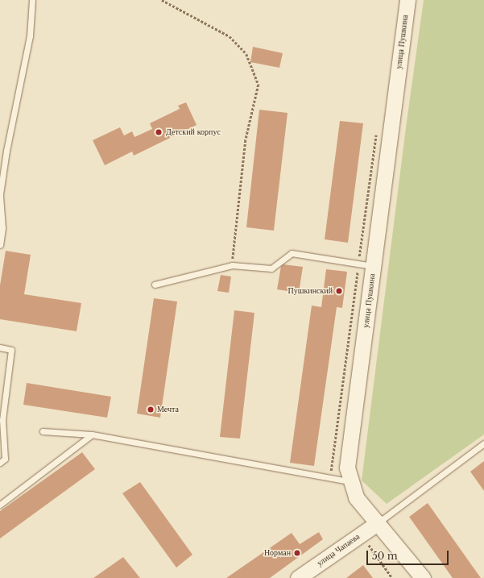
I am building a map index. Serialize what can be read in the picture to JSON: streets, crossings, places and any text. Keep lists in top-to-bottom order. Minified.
{"streets":{"street":["улица Пушкина","улица Чапаева"]},"crossings":[["улица Пушкина","улица Чапаева"]],"places":["Детский корпус","Пушкинский","Мечта","Норман"],"scale_bar":"50 m"}
